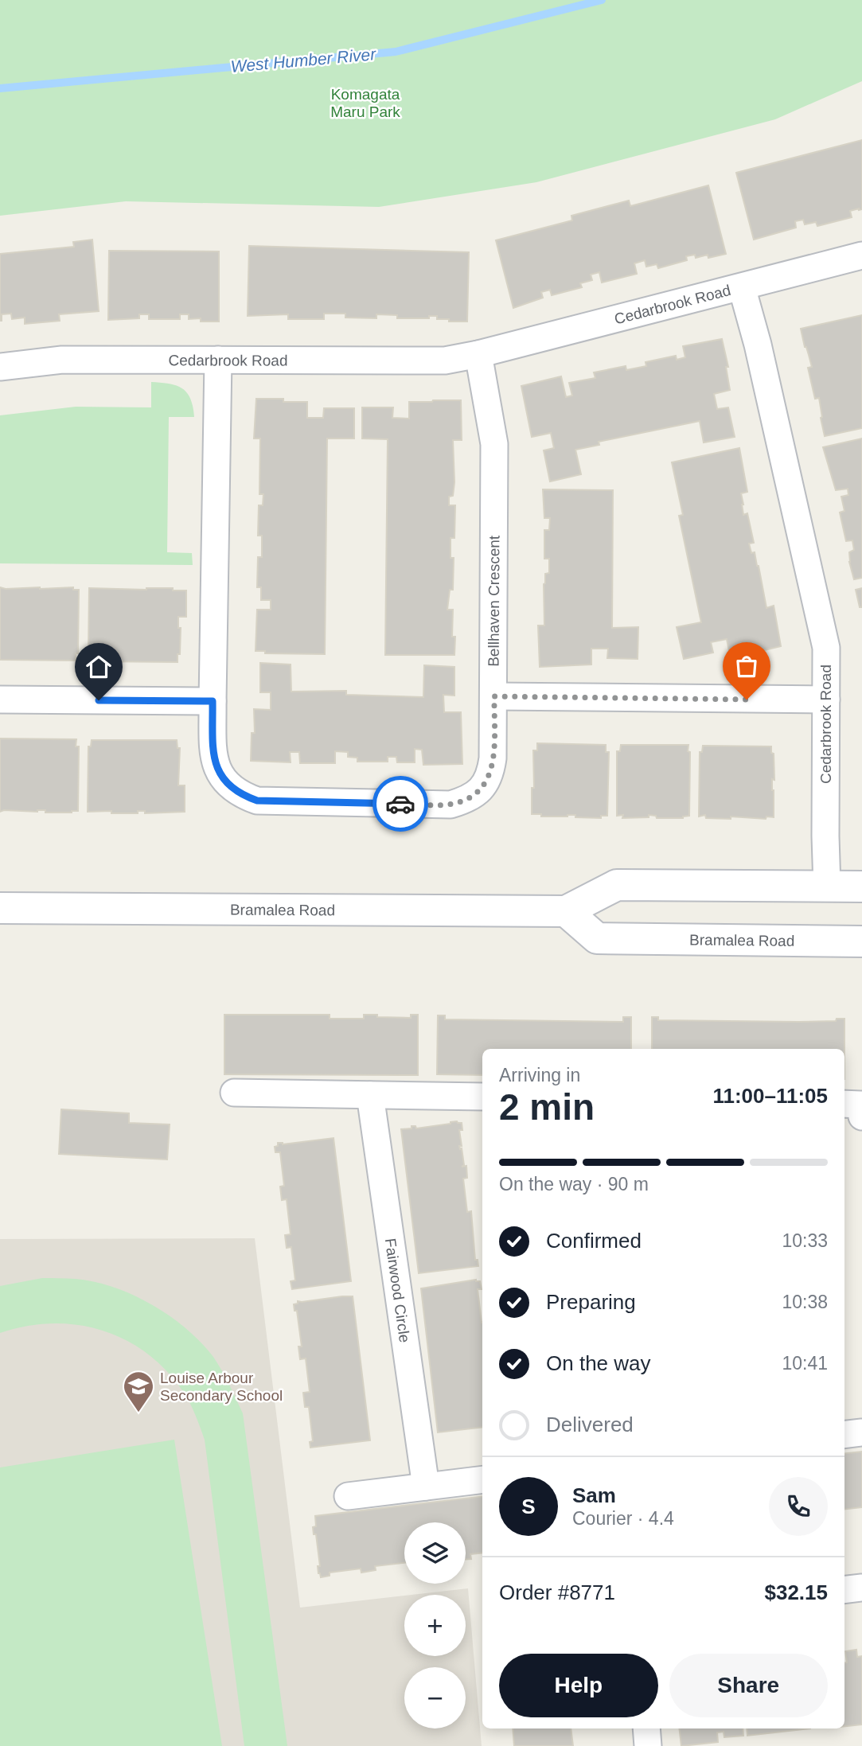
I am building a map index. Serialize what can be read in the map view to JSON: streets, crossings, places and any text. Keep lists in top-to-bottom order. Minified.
{"streets":{"main road":["Bramalea Road"],"street":["Cedarbrook Road","Bellhaven Crescent","Fairwood Circle"]},"crossings":[["Cedarbrook Road","Bellhaven Crescent"],["Cedarbrook Road","Bramalea Road"]],"water":["West Humber River"],"parks":["Komagata Maru Park"],"places":{"school or university":["Louise Arbour Secondary School"]},"page":{"heading":["2 min","Arriving in","11:00–11:05"],"panel":["Sam","Courier · 4.4","Order #8771","$32.15"],"bar":"On the way · 90 m","list":[["Confirmed","10:33"],["Preparing","10:38"],["On the way","10:41"],"Delivered"],"round":"S","map_buttons":["+","−"],"buttons":["Help","Share"]}}
